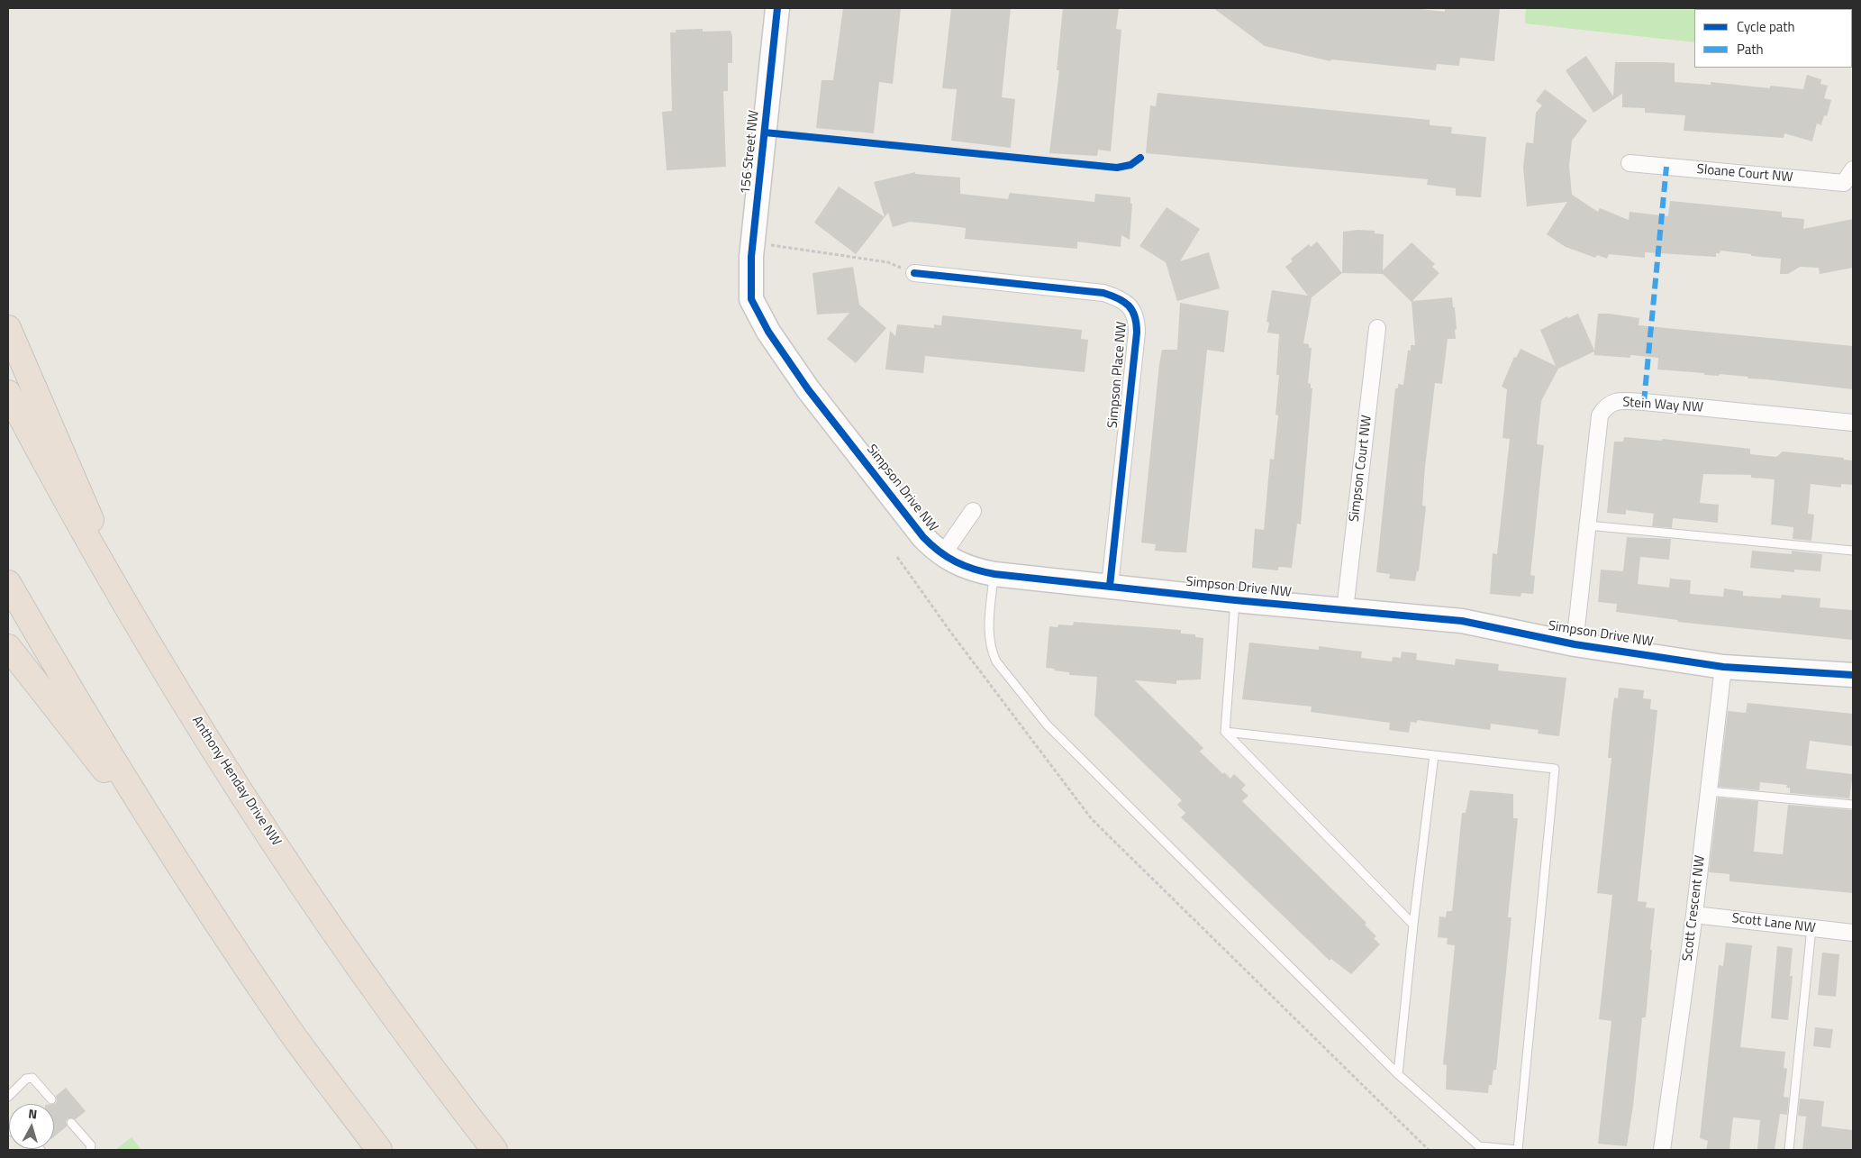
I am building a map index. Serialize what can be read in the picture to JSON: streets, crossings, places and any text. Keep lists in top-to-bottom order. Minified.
{"streets":{"highway":["Anthony Henday Drive NW"],"street":["156 Street NW","Sloane Court NW","Simpson Place NW","Stein Way NW","Simpson Court NW","Simpson Drive NW","Scott Crescent NW","Scott Lane NW"]},"crossings":[["156 Street NW","Simpson Drive NW"],["Simpson Place NW","Simpson Drive NW"],["Stein Way NW","Simpson Drive NW"],["Simpson Court NW","Simpson Drive NW"],["Simpson Drive NW","Scott Crescent NW"],["Scott Crescent NW","Scott Lane NW"]],"legend":["Cycle path","Path"],"north":"top"}
